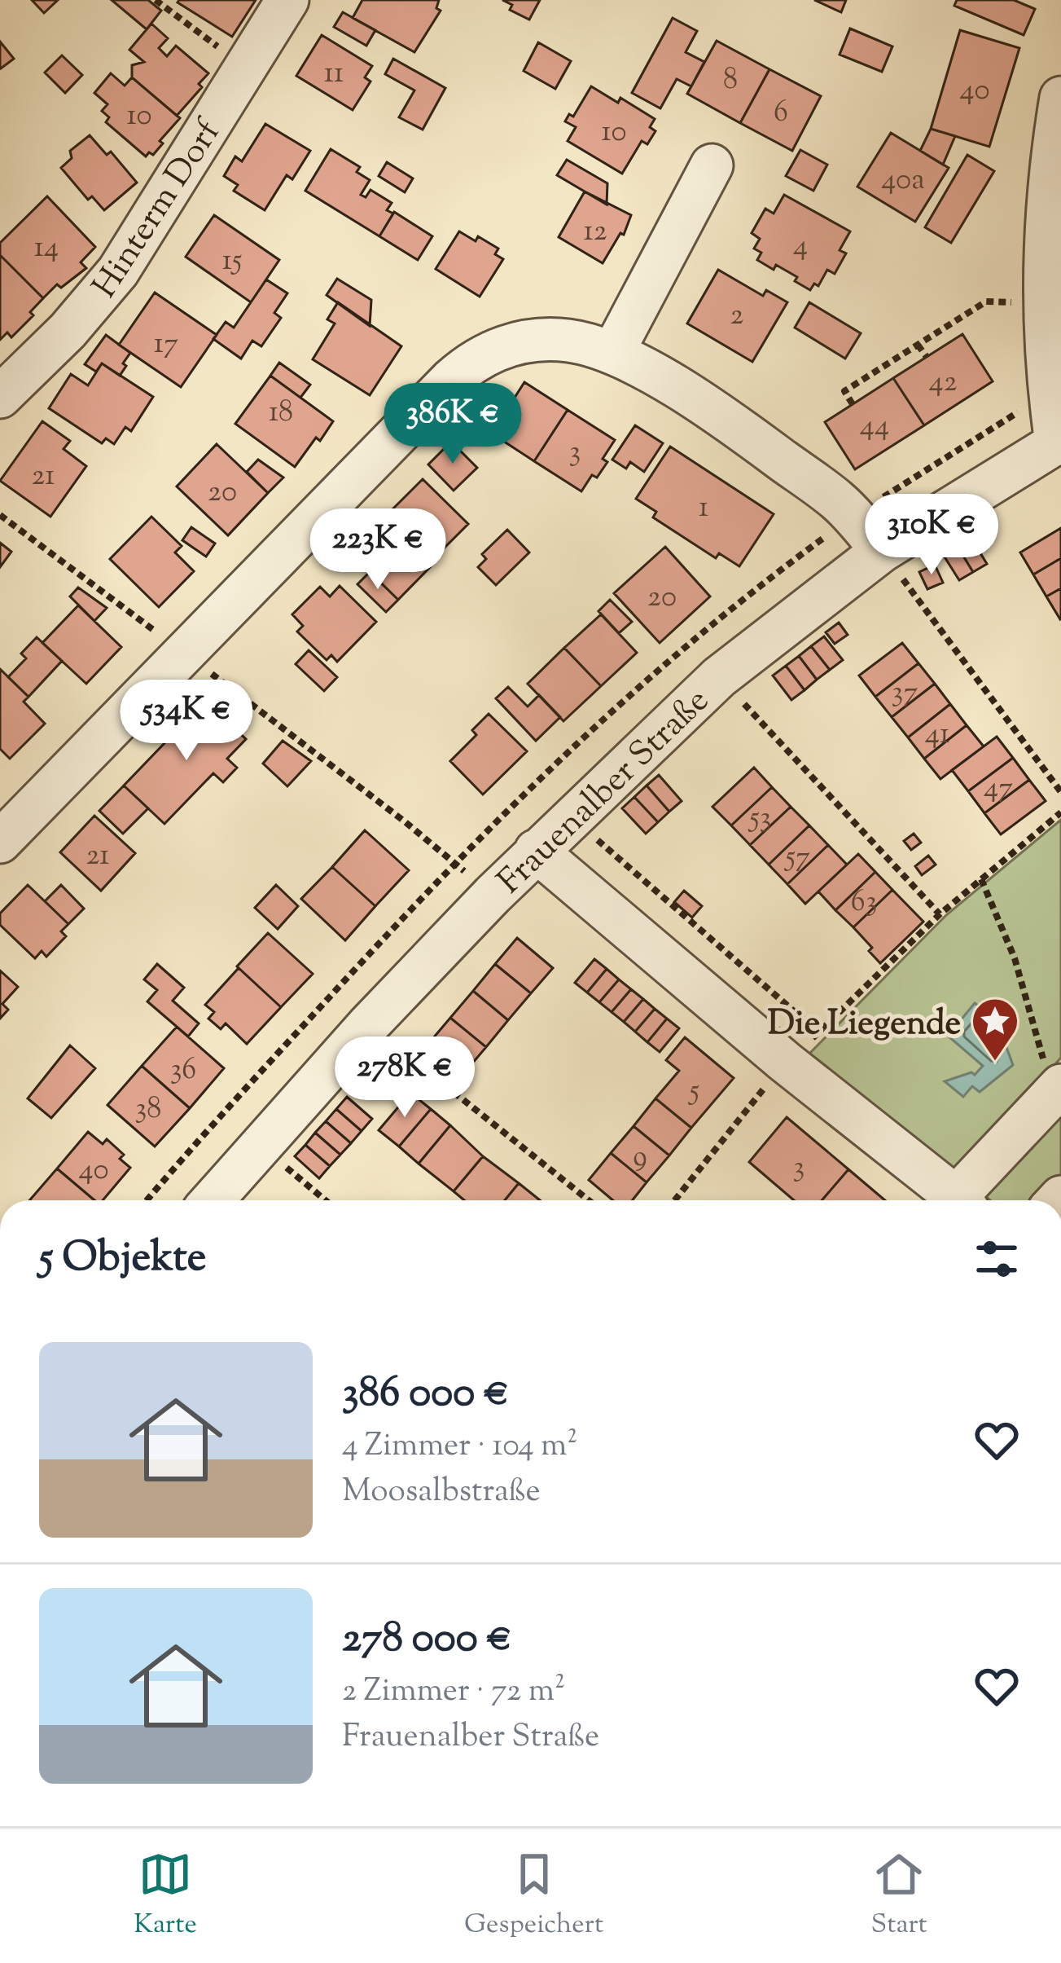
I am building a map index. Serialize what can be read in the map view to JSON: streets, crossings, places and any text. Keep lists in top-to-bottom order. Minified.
{"streets":{"street":["Hinterm Dorf","Frauenalber Straße"]},"places":{"place":["Die Liegende"]},"house_numbers":["11","8","40","6","10","10","40a","12","4","14","15","2","17","42","18","44","3","21","20","1","20","37","41","47","53","21","57","63","36","5","38","9","3","40"],"page":{"price":["386K €","310K €","223K €","534K €","278K €"],"heading":"5 Objekte","list":[{"name":"386 000 €","note":"4 Zimmer · 104 m² · Moosalbstraße"},{"name":"278 000 €","note":"2 Zimmer · 72 m² · Frauenalber Straße"}],"tabs":["Karte","Gespeichert","Start"]}}
